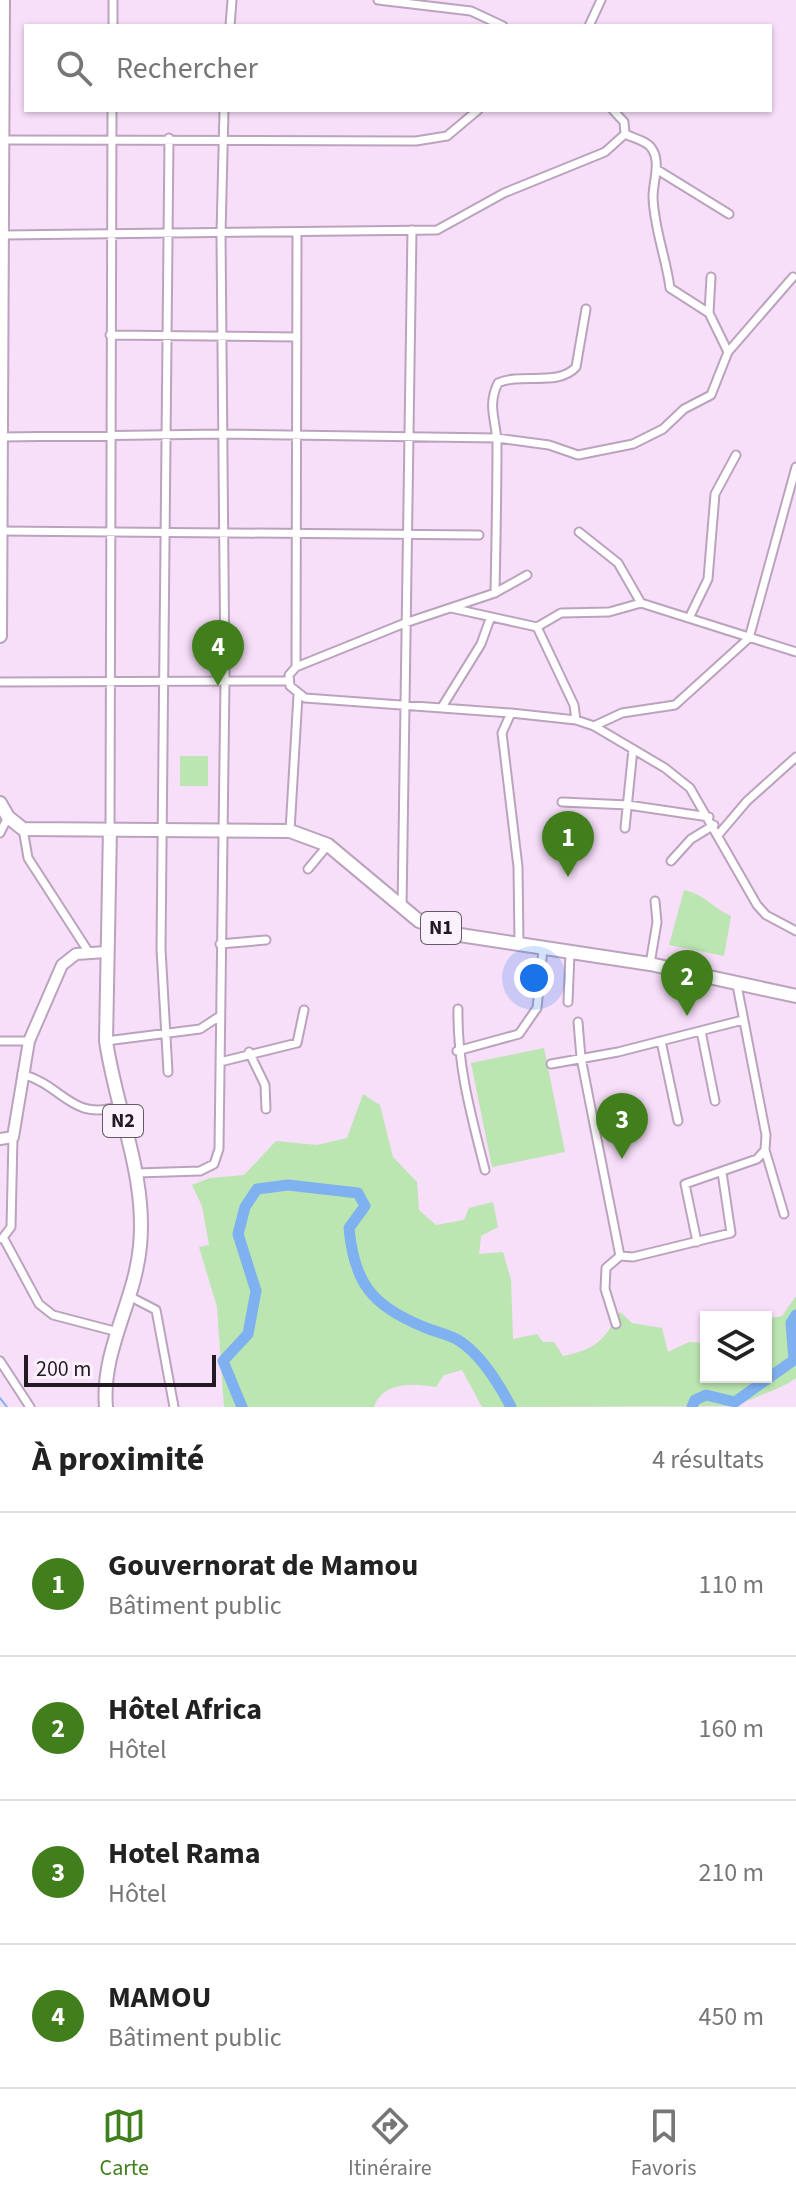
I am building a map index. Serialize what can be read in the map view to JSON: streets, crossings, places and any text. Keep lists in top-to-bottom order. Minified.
{"streets":{"highway":["N1","N2"]},"crossings":[["N1","N2"]],"scale_bar":"200 m","page":{"search":"Rechercher","pins":["4","1","2","3"],"scale":"200 m","heading":["À proximité","4 résultats"],"list":[{"mark":"1","name":"Gouvernorat de Mamou","note":"Bâtiment public","value":"110 m"},{"mark":"2","name":"Hôtel Africa","note":"Hôtel","value":"160 m"},{"mark":"3","name":"Hotel Rama","note":"Hôtel","value":"210 m"},{"mark":"4","name":"MAMOU","note":"Bâtiment public","value":"450 m"}],"nav":["Carte","Itinéraire","Favoris"]}}
